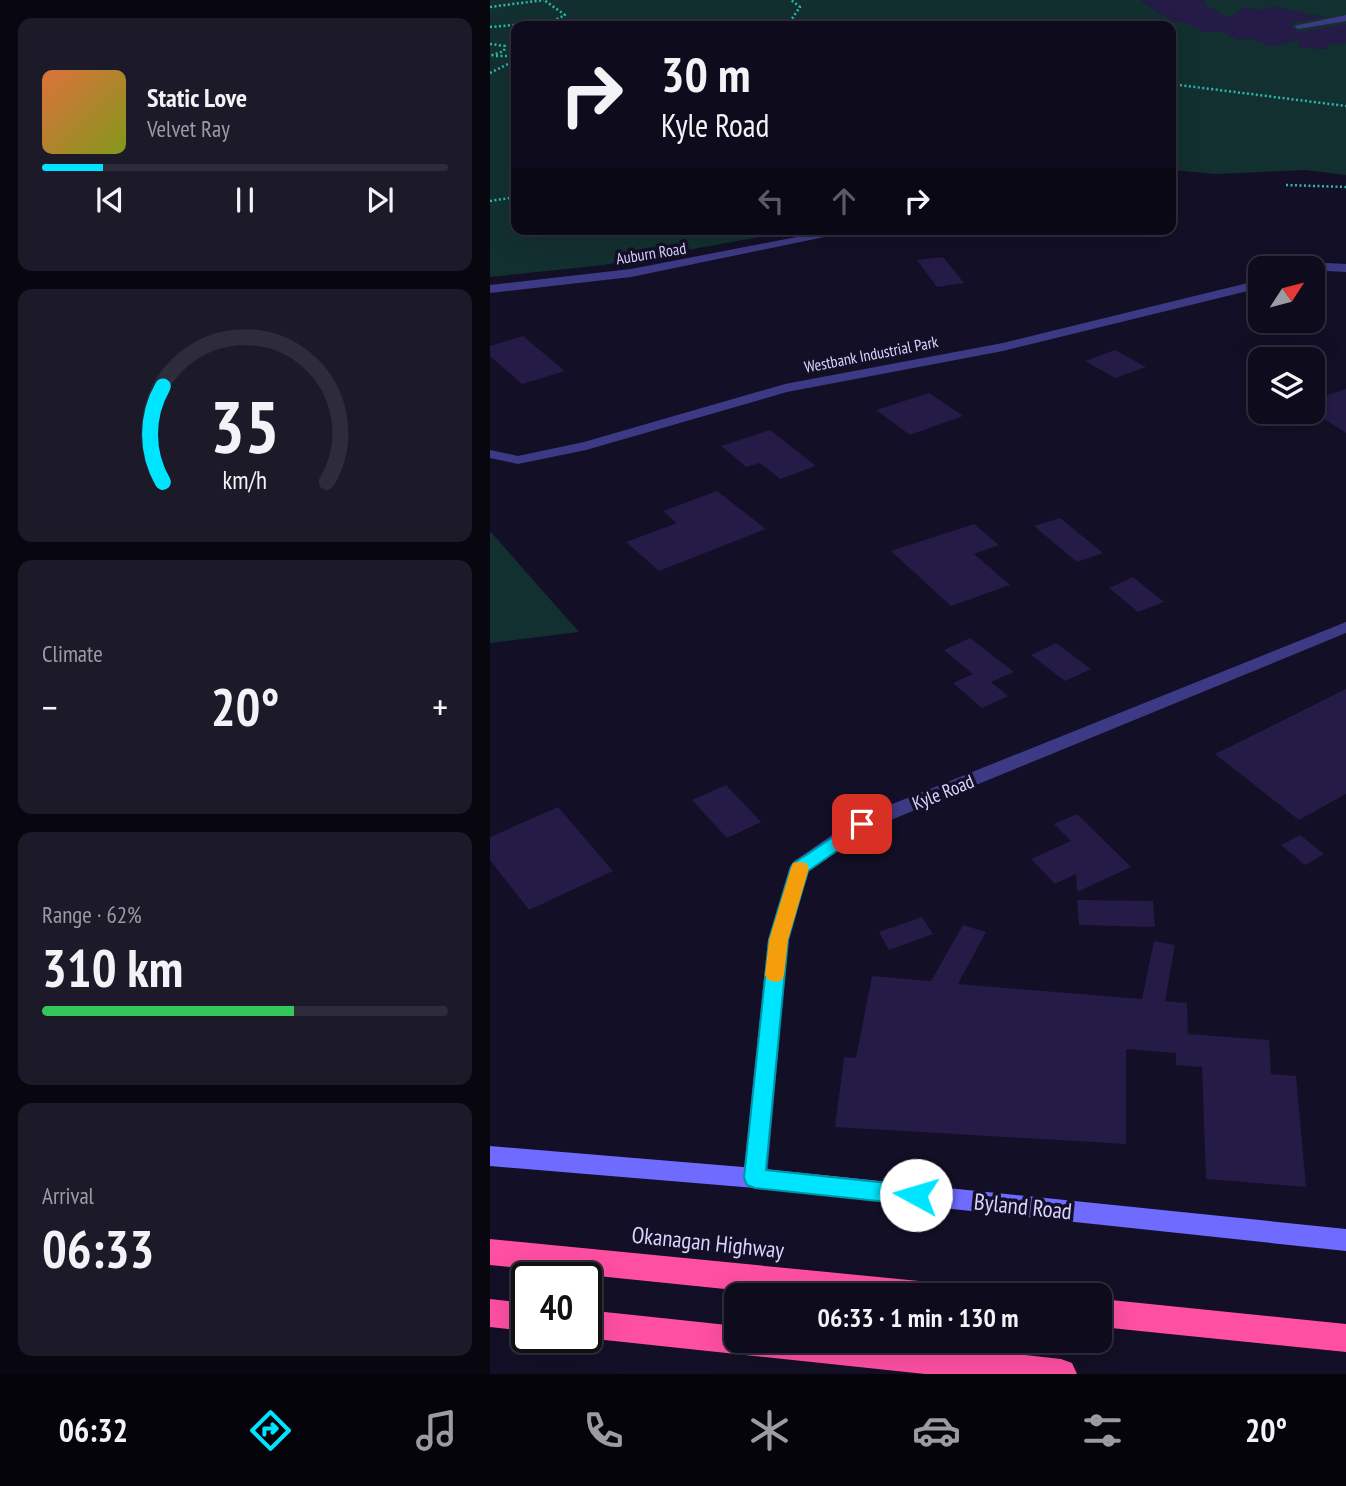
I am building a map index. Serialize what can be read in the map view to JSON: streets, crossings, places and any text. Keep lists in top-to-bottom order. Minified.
{"streets":{"highway":["Okanagan Highway"],"street":["Auburn Road","Westbank Industrial Park","Kyle Road","Byland Road"]},"crossings":[["Kyle Road","Byland Road"]],"north":"top right","page":{"turn":["30 m","Kyle Road"],"song":["Static Love","Velvet Ray"],"tile":["Climate",["Range · 62%","310 km"],["Arrival","06:33"]],"heat":["−","20°","+"],"limit":"40","trip":"06:33 · 1 min · 130 m","tabs":["06:32","20°"],"gauge":["35","km/h"]}}
